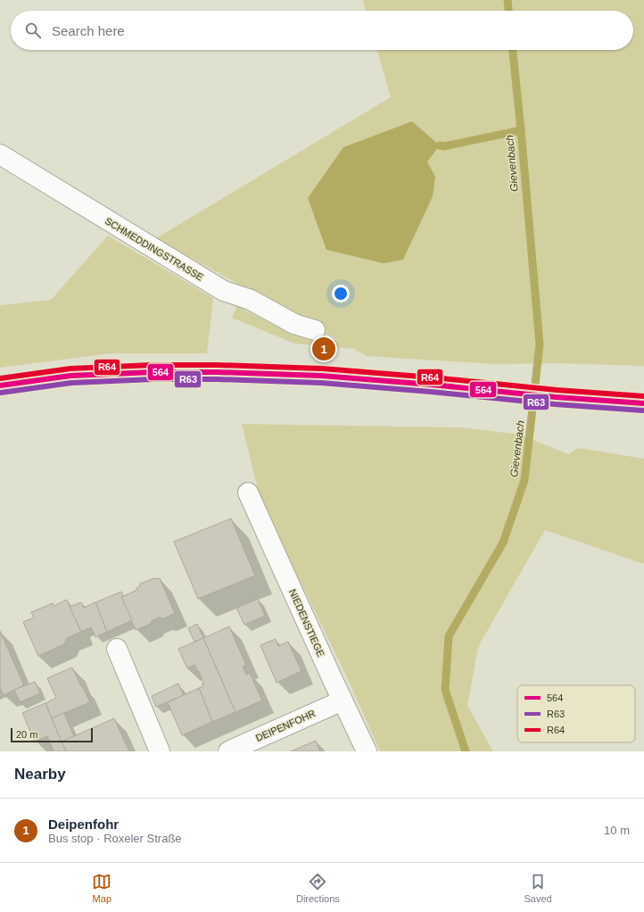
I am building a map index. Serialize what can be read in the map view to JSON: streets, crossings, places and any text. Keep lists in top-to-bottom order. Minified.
{"streets":{"street":["SCHMEDDINGSTRASSE","NIEDENSTIEGE","DEIPENFOHR"]},"crossings":[["NIEDENSTIEGE","DEIPENFOHR"]],"water":["Gievenbach"],"lines":["transit line R64","transit line 564","transit line R63"],"legend":["564","R63","R64"],"scale_bar":"20 m","page":{"search":"Search here","pins":"1","scale":"20 m","heading":"Nearby","list":[{"mark":"1","name":"Deipenfohr","note":"Bus stop · Roxeler Straße","value":"10 m"}],"nav":["Map","Directions","Saved"]}}
